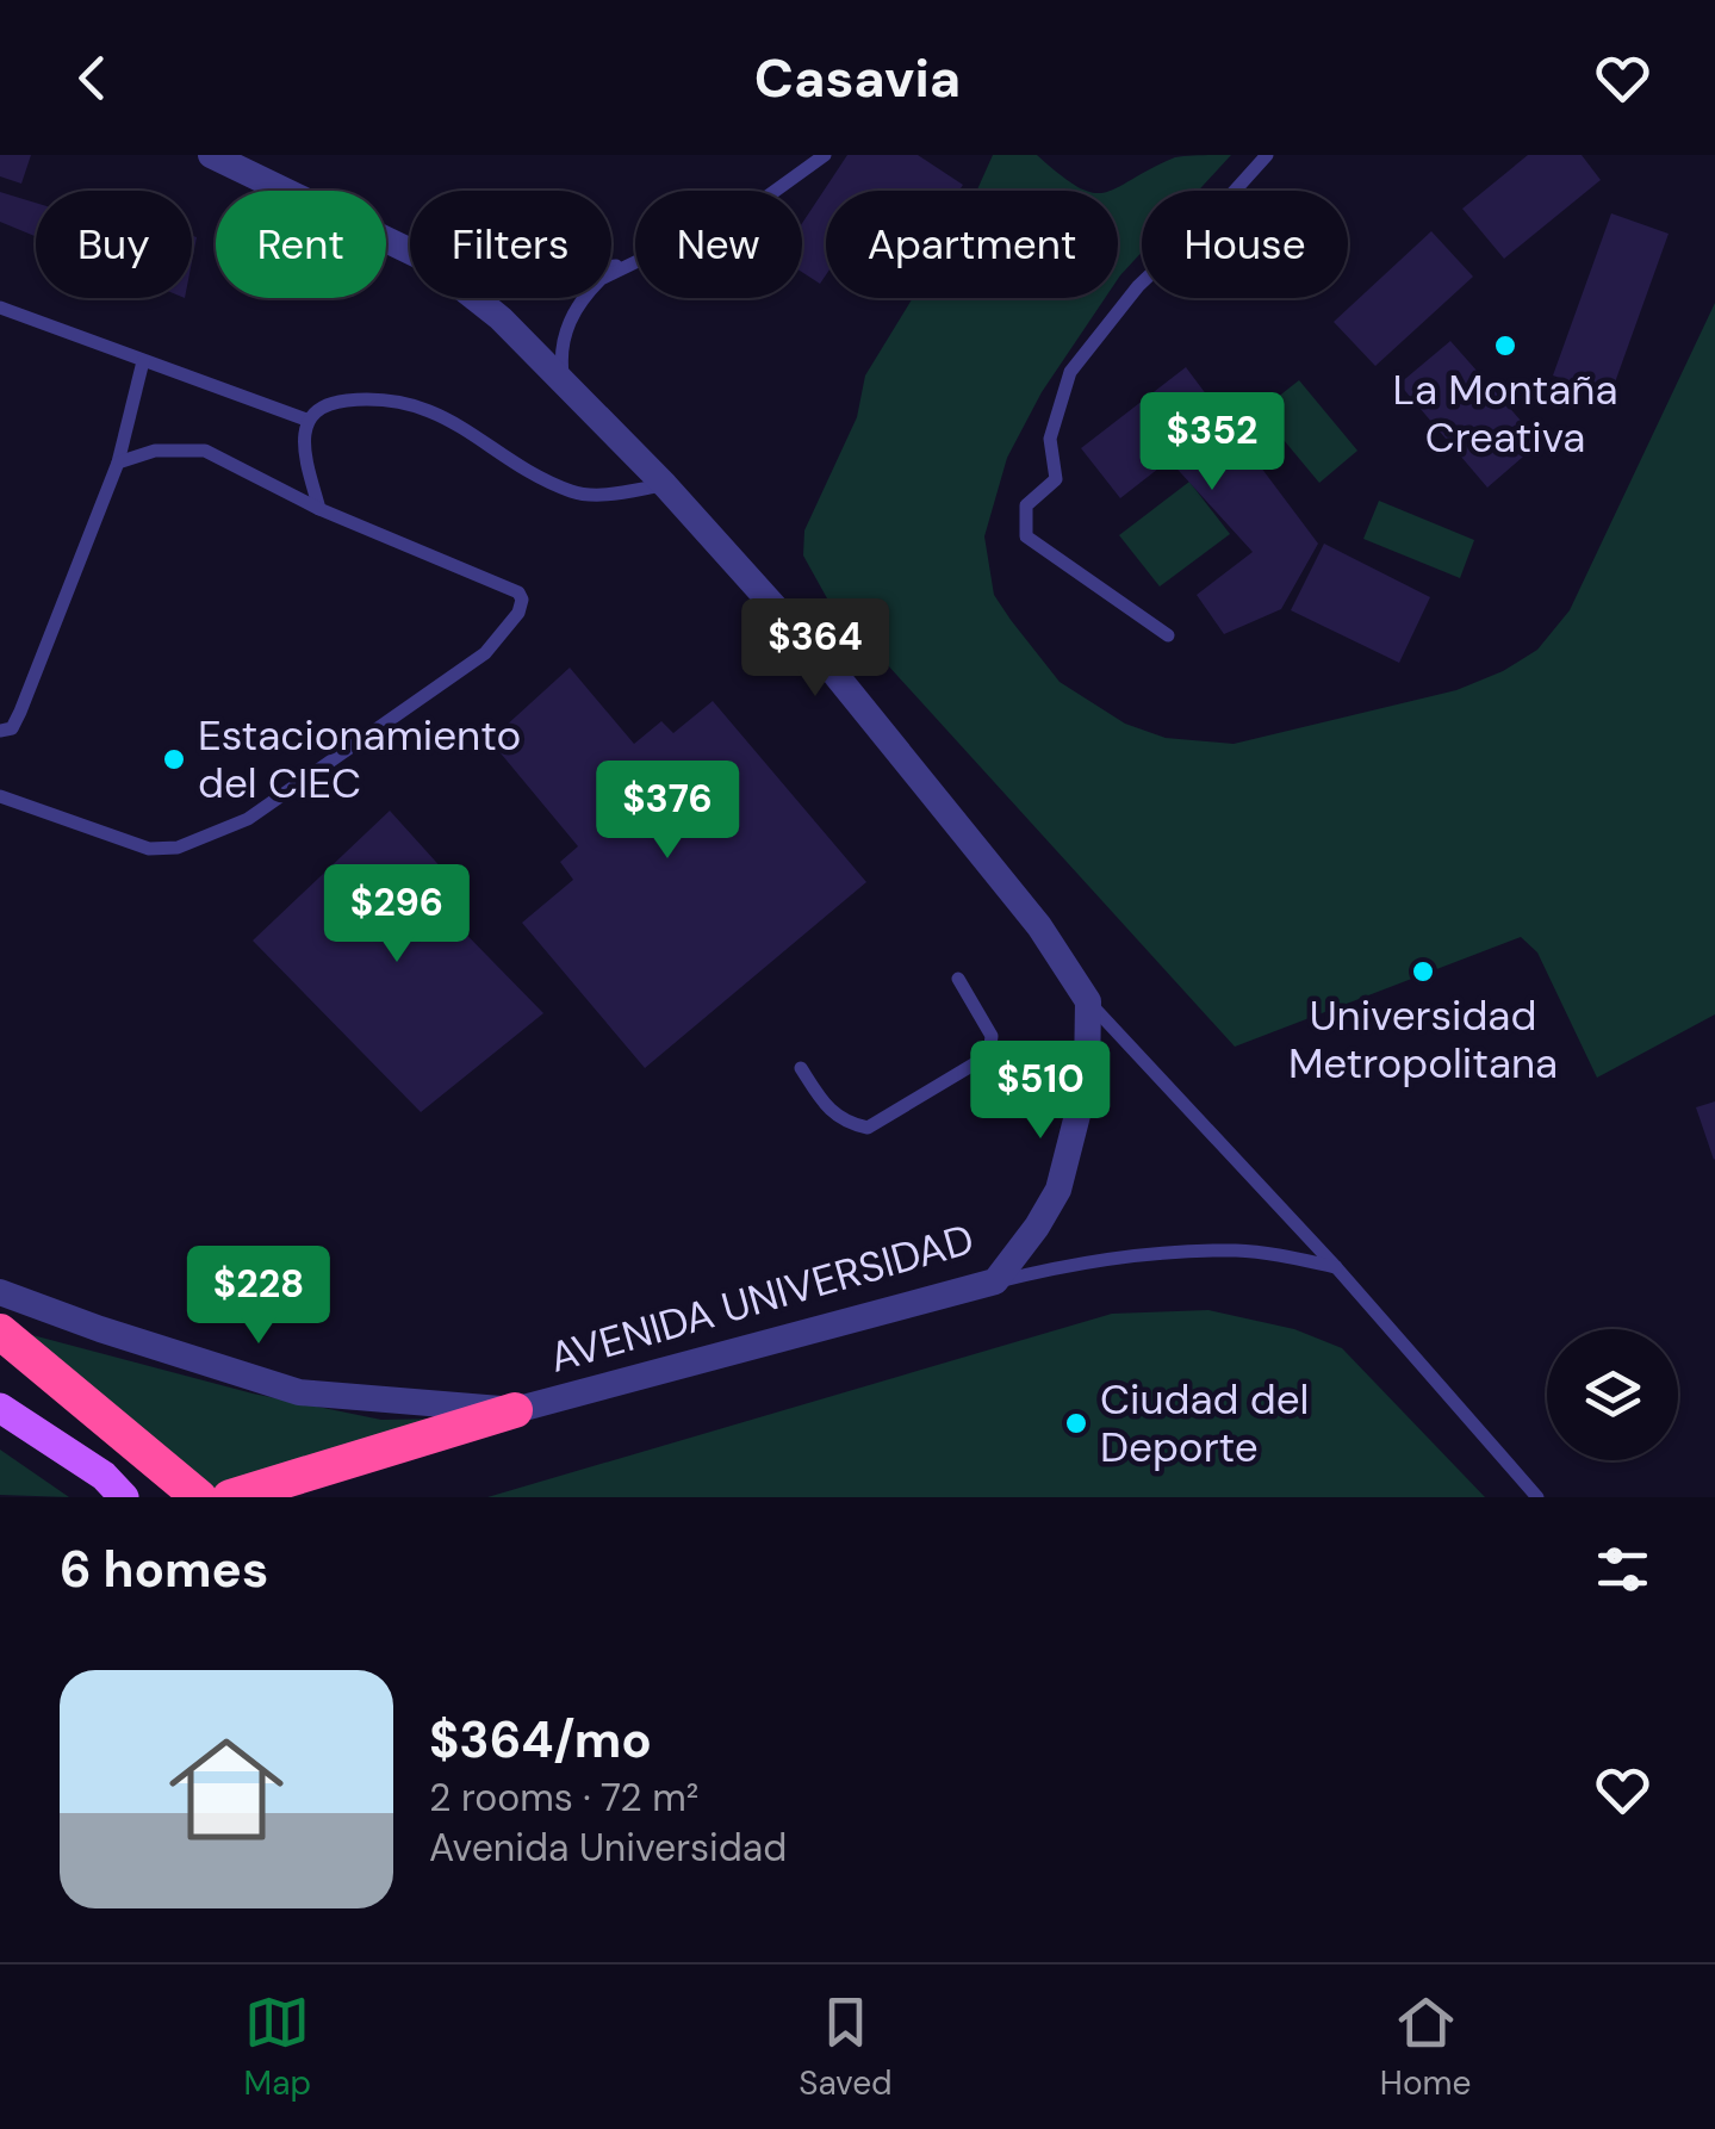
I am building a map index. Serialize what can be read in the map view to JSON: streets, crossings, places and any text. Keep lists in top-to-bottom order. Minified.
{"streets":{"street":["AVENIDA UNIVERSIDAD"]},"places":["La Montaña Creativa","Estacionamiento del CIEC","Universidad Metropolitana","Ciudad del Deporte"],"page":{"header":"Casavia","chip":["Buy","Rent","Filters","New","Apartment","House"],"price":["$352","$364","$376","$296","$510","$228"],"heading":"6 homes","list":[{"name":"$364/mo","note":"2 rooms · 72 m² · Avenida Universidad"}],"tabs":["Map","Saved","Home"]}}
